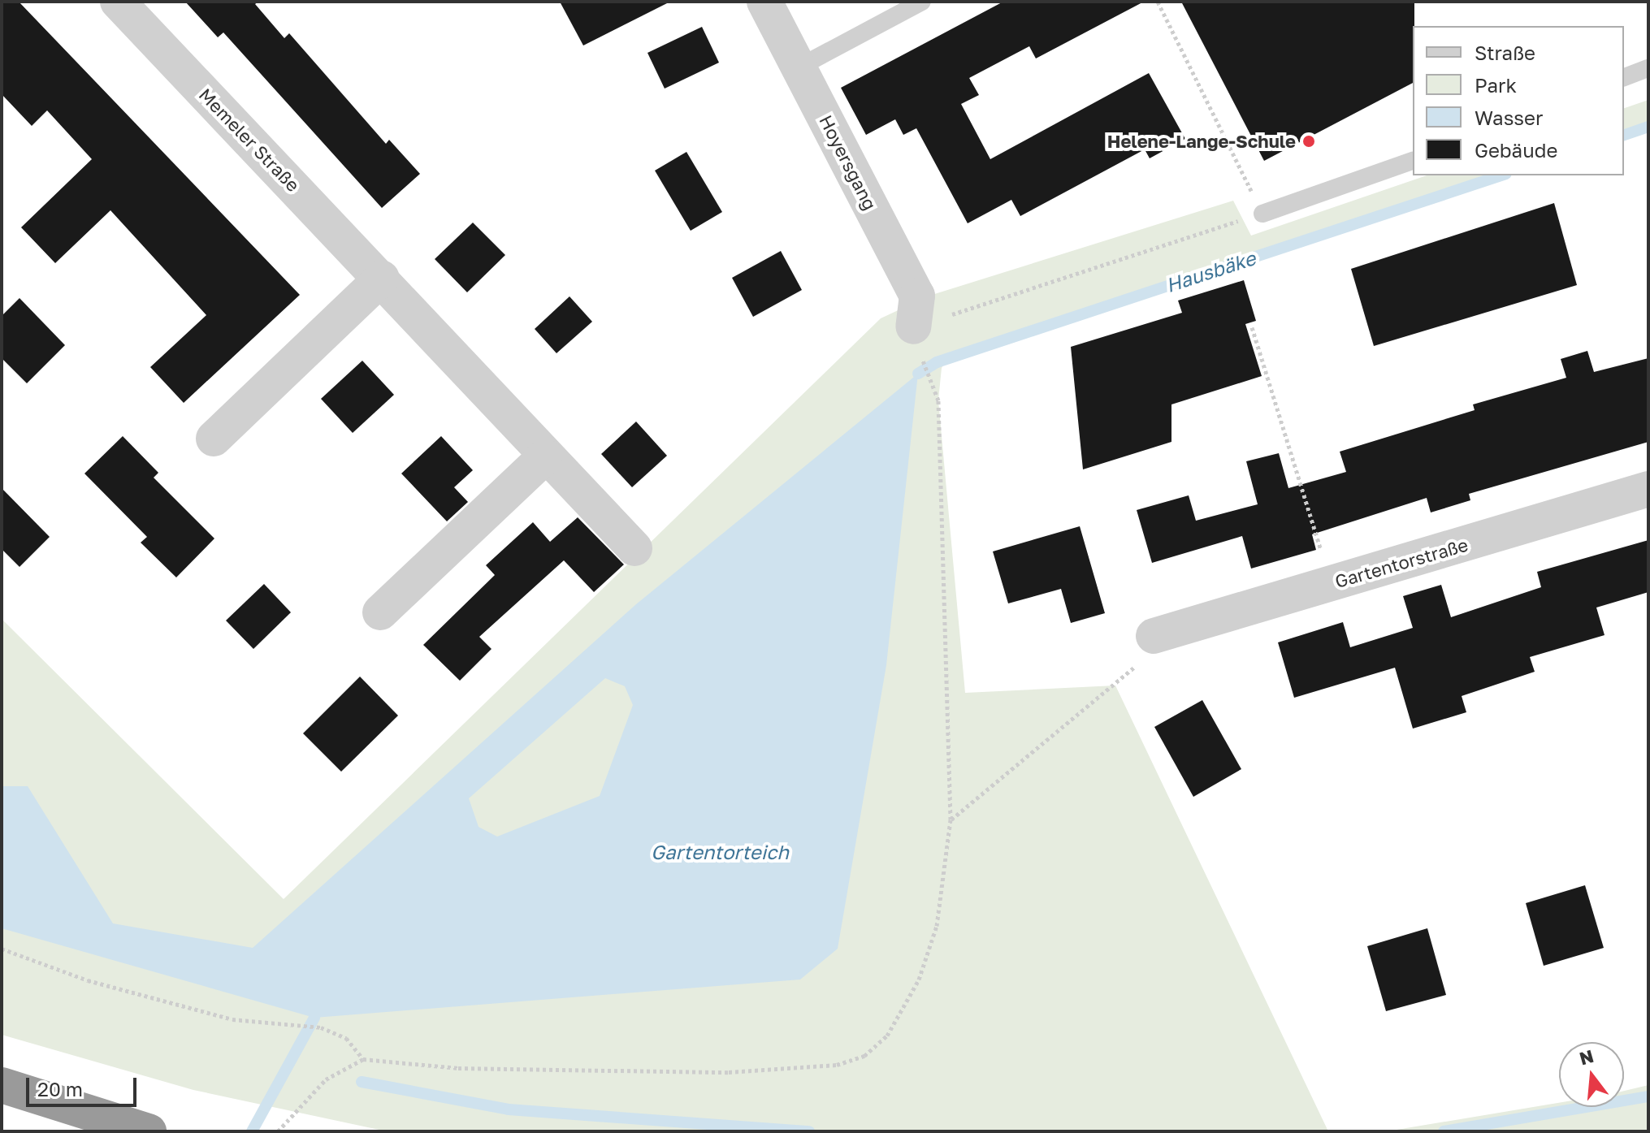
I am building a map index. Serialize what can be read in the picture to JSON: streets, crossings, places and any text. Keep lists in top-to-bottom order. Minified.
{"streets":{"street":["Memeler Straße","Hoyersgang","Gartentorstraße"]},"water":["Hausbäke","Gartentorteich"],"places":["Helene-Lange-Schule"],"legend":["Straße","Park","Wasser","Gebäude"],"scale_bar":"20 m","north":"top"}
